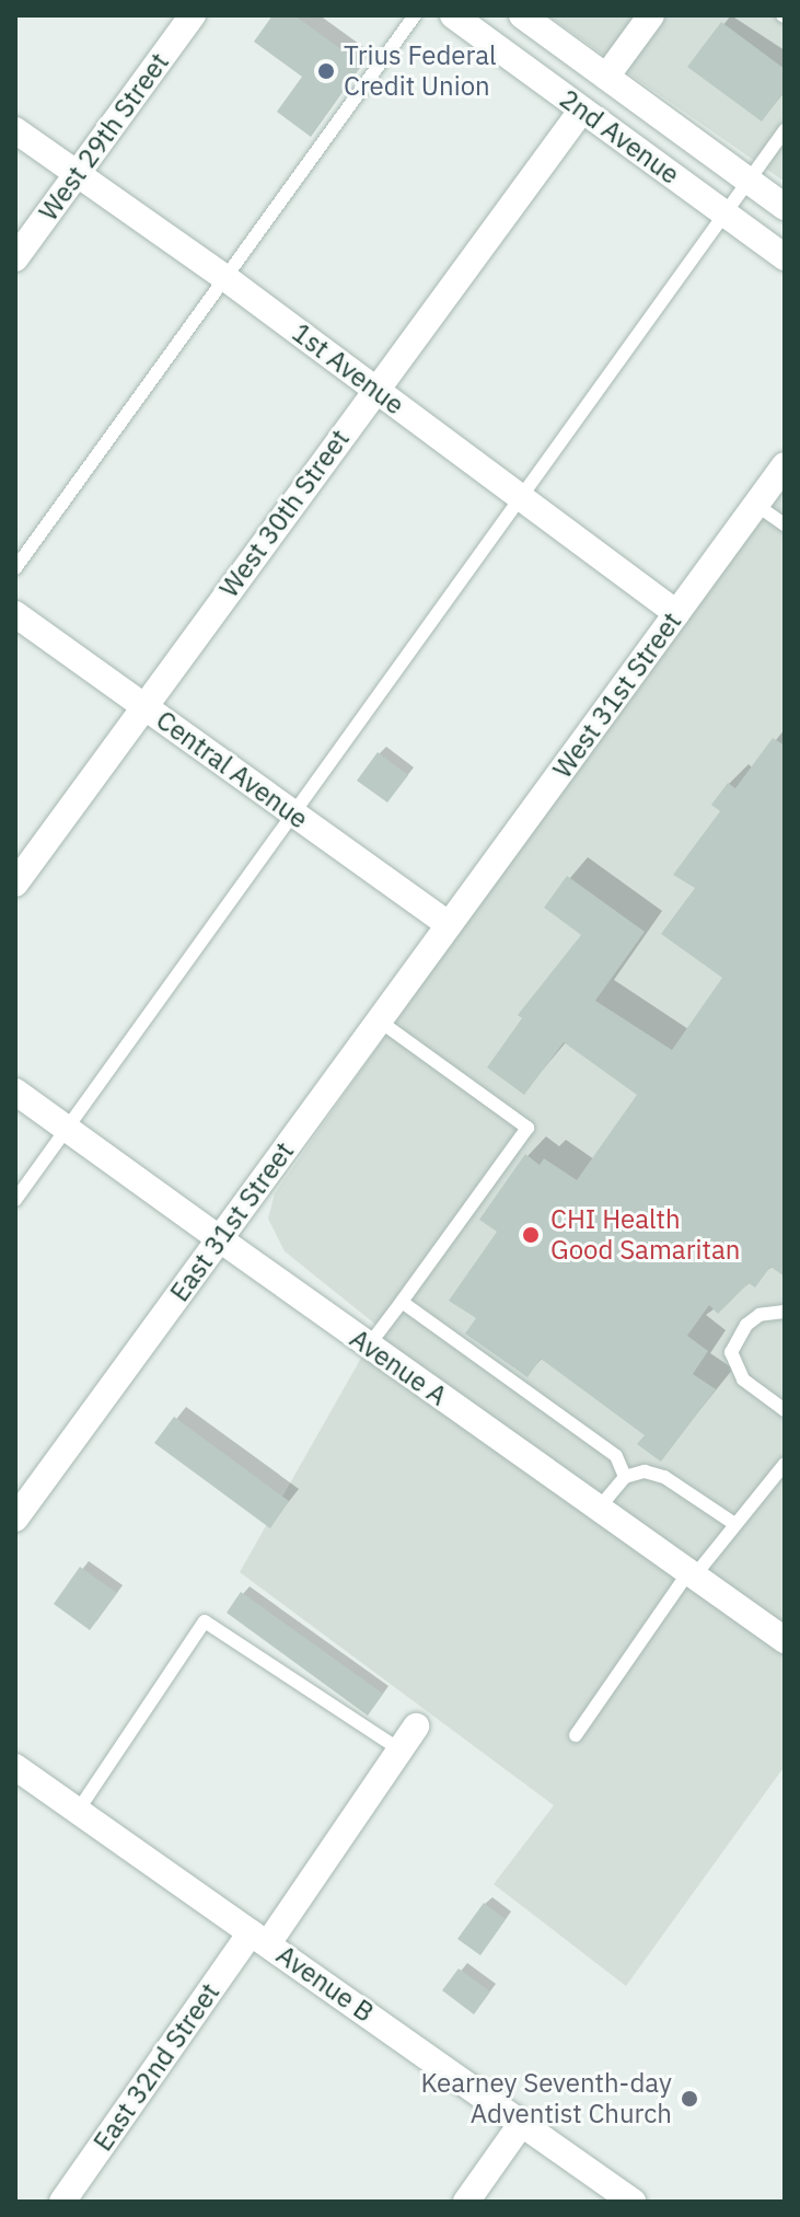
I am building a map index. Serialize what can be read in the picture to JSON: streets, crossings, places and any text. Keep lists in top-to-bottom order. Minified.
{"streets":{"street":["West 29th Street","2nd Avenue","1st Avenue","West 30th Street","West 31st Street","Central Avenue","East 31st Street","Avenue A","Avenue B","East 32nd Street"]},"crossings":[["West 29th Street","1st Avenue"],["2nd Avenue","West 30th Street"],["1st Avenue","West 30th Street"],["1st Avenue","West 31st Street"],["West 30th Street","Central Avenue"],["West 31st Street","Central Avenue"],["West 31st Street","East 31st Street"],["Central Avenue","East 31st Street"],["East 31st Street","Avenue A"],["Avenue B","East 32nd Street"]],"places":["Trius Federal Credit Union","CHI Health Good Samaritan","Kearney Seventh-day Adventist Church"]}
